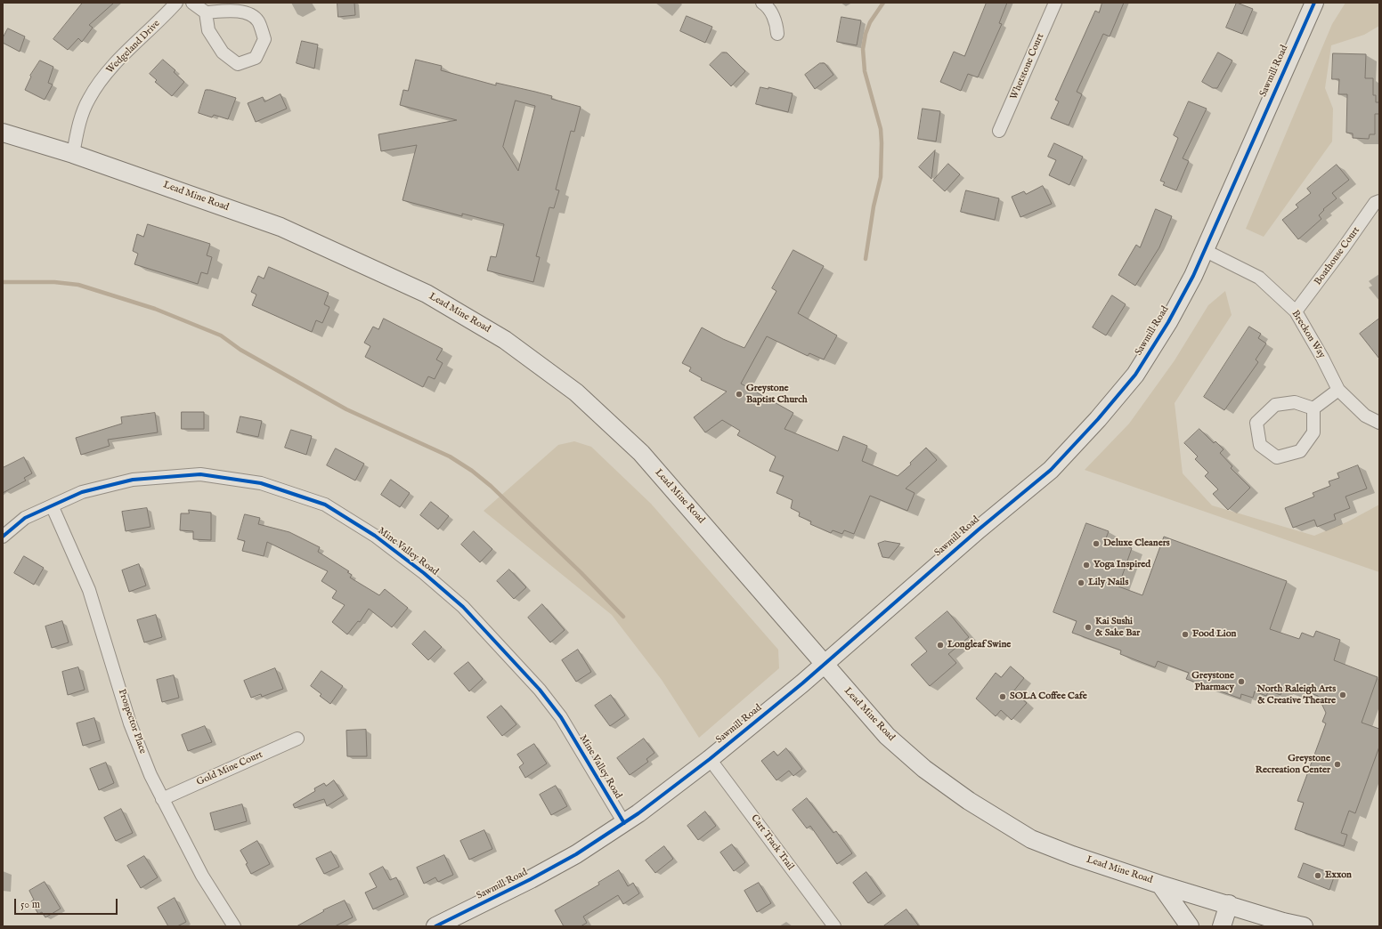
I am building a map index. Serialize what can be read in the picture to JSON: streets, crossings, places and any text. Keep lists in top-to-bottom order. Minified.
{"streets":{"main road":["Sawmill Road","Lead Mine Road"],"street":["Wedgeland Drive","Whetstone Court","Boathouse Court","Breckon Way","Mine Valley Road","Prospector Place","Gold Mine Court","Cart Track Trail"]},"crossings":[["Wedgeland Drive","Lead Mine Road"],["Sawmill Road","Lead Mine Road"],["Sawmill Road","Breckon Way"],["Sawmill Road","Mine Valley Road"],["Sawmill Road","Cart Track Trail"],["Boathouse Court","Breckon Way"],["Mine Valley Road","Prospector Place"],["Prospector Place","Gold Mine Court"]],"places":["Greystone Baptist Church","Deluxe Cleaners","Yoga Inspired","Lily Nails","Kai Sushi & Sake Bar","Food Lion","Longleaf Swine","Greystone Pharmacy","North Raleigh Arts & Creative Theatre","SOLA Coffee Cafe","Greystone Recreation Center","Exxon"],"scale_bar":"50 m"}
